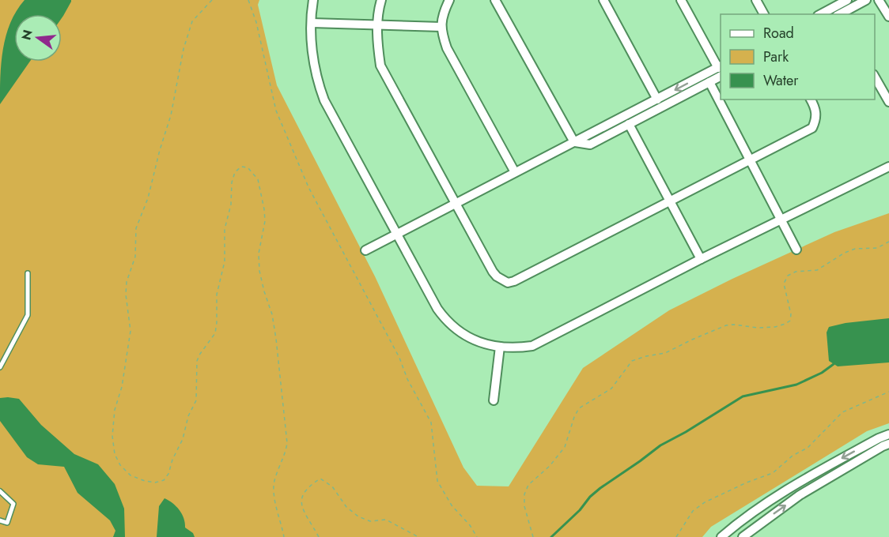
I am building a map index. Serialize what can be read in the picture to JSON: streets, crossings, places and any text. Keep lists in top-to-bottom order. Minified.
{"legend":["Road","Park","Water"],"north":"left"}
